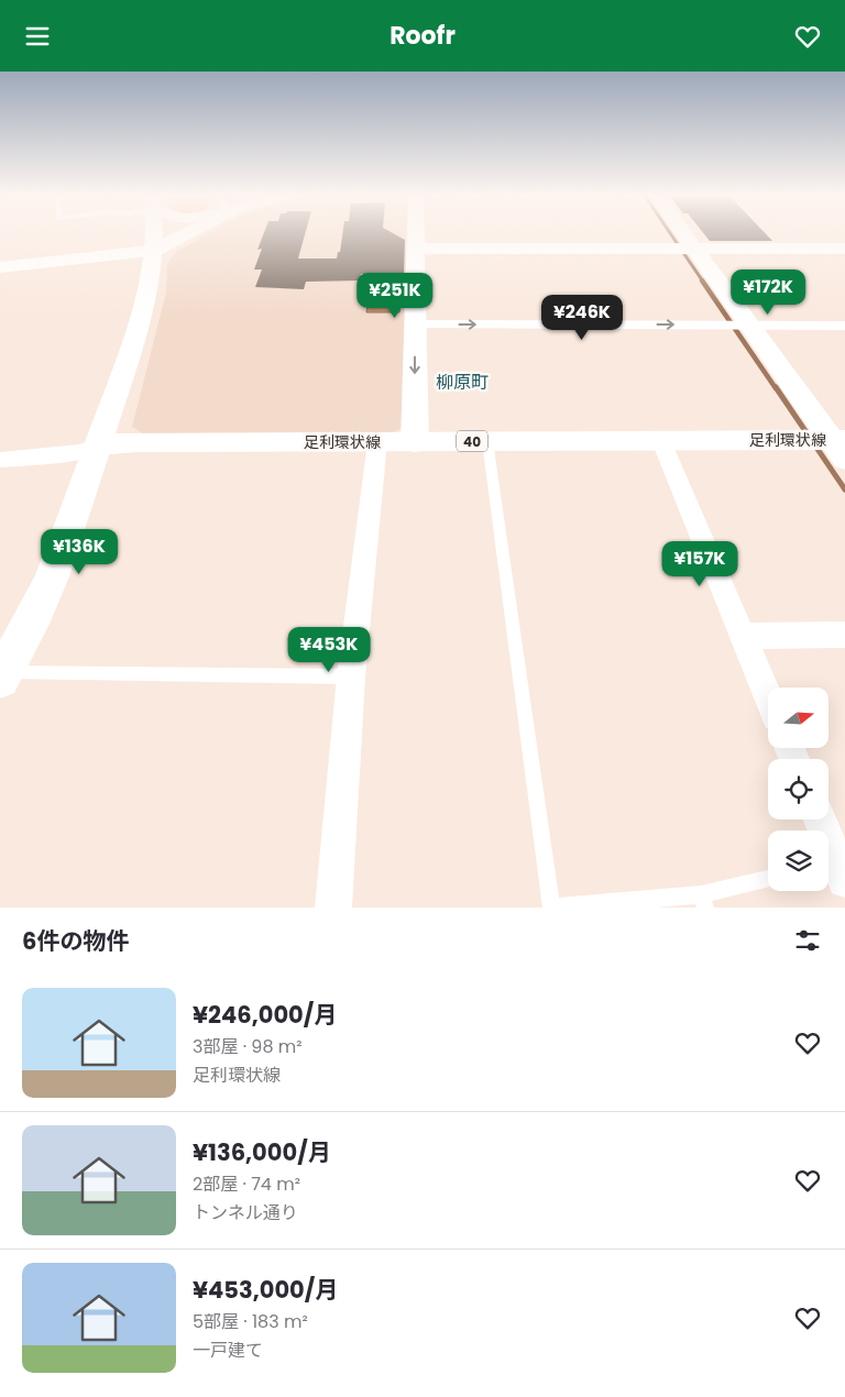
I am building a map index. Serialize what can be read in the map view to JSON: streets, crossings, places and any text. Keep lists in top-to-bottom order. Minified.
{"streets":{"street":["足利環状線","40"]},"districts":["柳原町"],"north":"right","page":{"header":"Roofr","price":["¥172K","¥251K","¥246K","¥136K","¥157K","¥453K"],"heading":"6件の物件","list":[{"name":"¥246,000/月","note":"3部屋 · 98 m² · 足利環状線"},{"name":"¥136,000/月","note":"2部屋 · 74 m² · トンネル通り"},{"name":"¥453,000/月","note":"5部屋 · 183 m² · 一戸建て"}]}}
